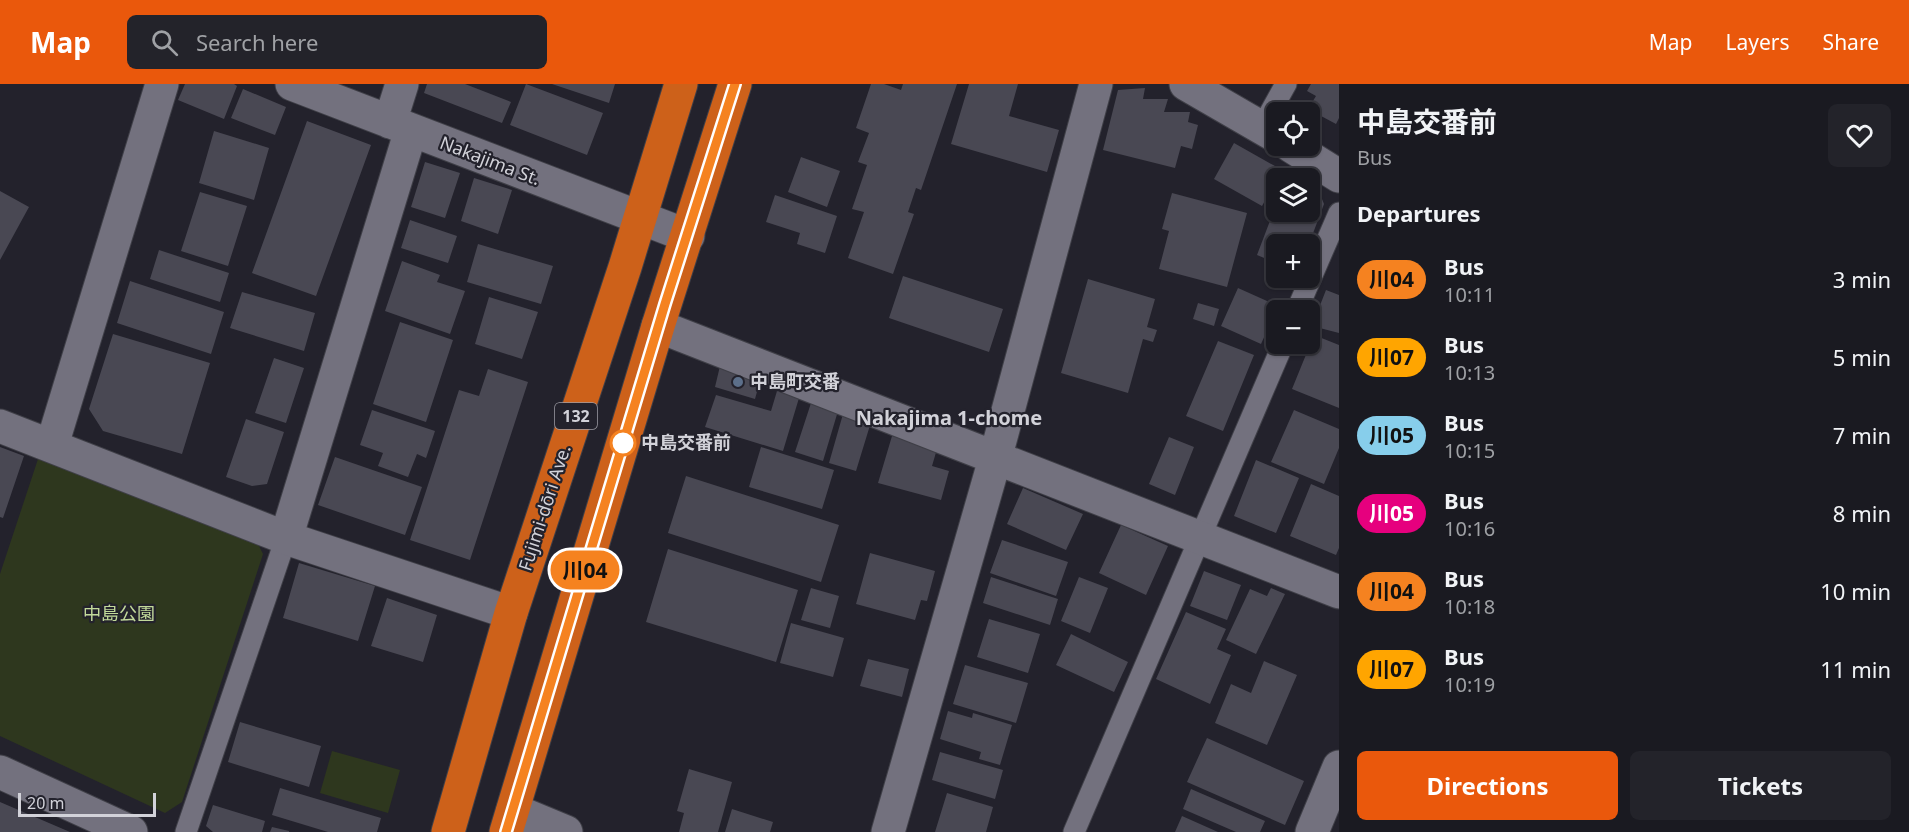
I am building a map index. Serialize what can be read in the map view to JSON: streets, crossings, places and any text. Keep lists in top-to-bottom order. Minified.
{"streets":{"highway":["132","Fujimi-dōri Ave."],"street":["Nakajima St."]},"crossings":[["Nakajima St.","Fujimi-dōri Ave."]],"districts":["Nakajima 1-chome"],"parks":["中島公園"],"places":["中島町交番","中島交番前"],"lines":["bus line 川04"],"scale_bar":"20 m","page":{"header":"Map","search":"Search here","nav":["Map","Layers","Share"],"on_map":"川04","heading":[["中島交番前","Bus"],"Departures"],"map_buttons":["+","−"],"list":[{"mark":"川04","name":"Bus","note":"10:11","value":"3 min"},{"mark":"川07","name":"Bus","note":"10:13","value":"5 min"},{"mark":"川05","name":"Bus","note":"10:15","value":"7 min"},{"mark":"川05","name":"Bus","note":"10:16","value":"8 min"},{"mark":"川04","name":"Bus","note":"10:18","value":"10 min"},{"mark":"川07","name":"Bus","note":"10:19","value":"11 min"}],"buttons":["Directions","Tickets"],"scale":"20 m"}}
